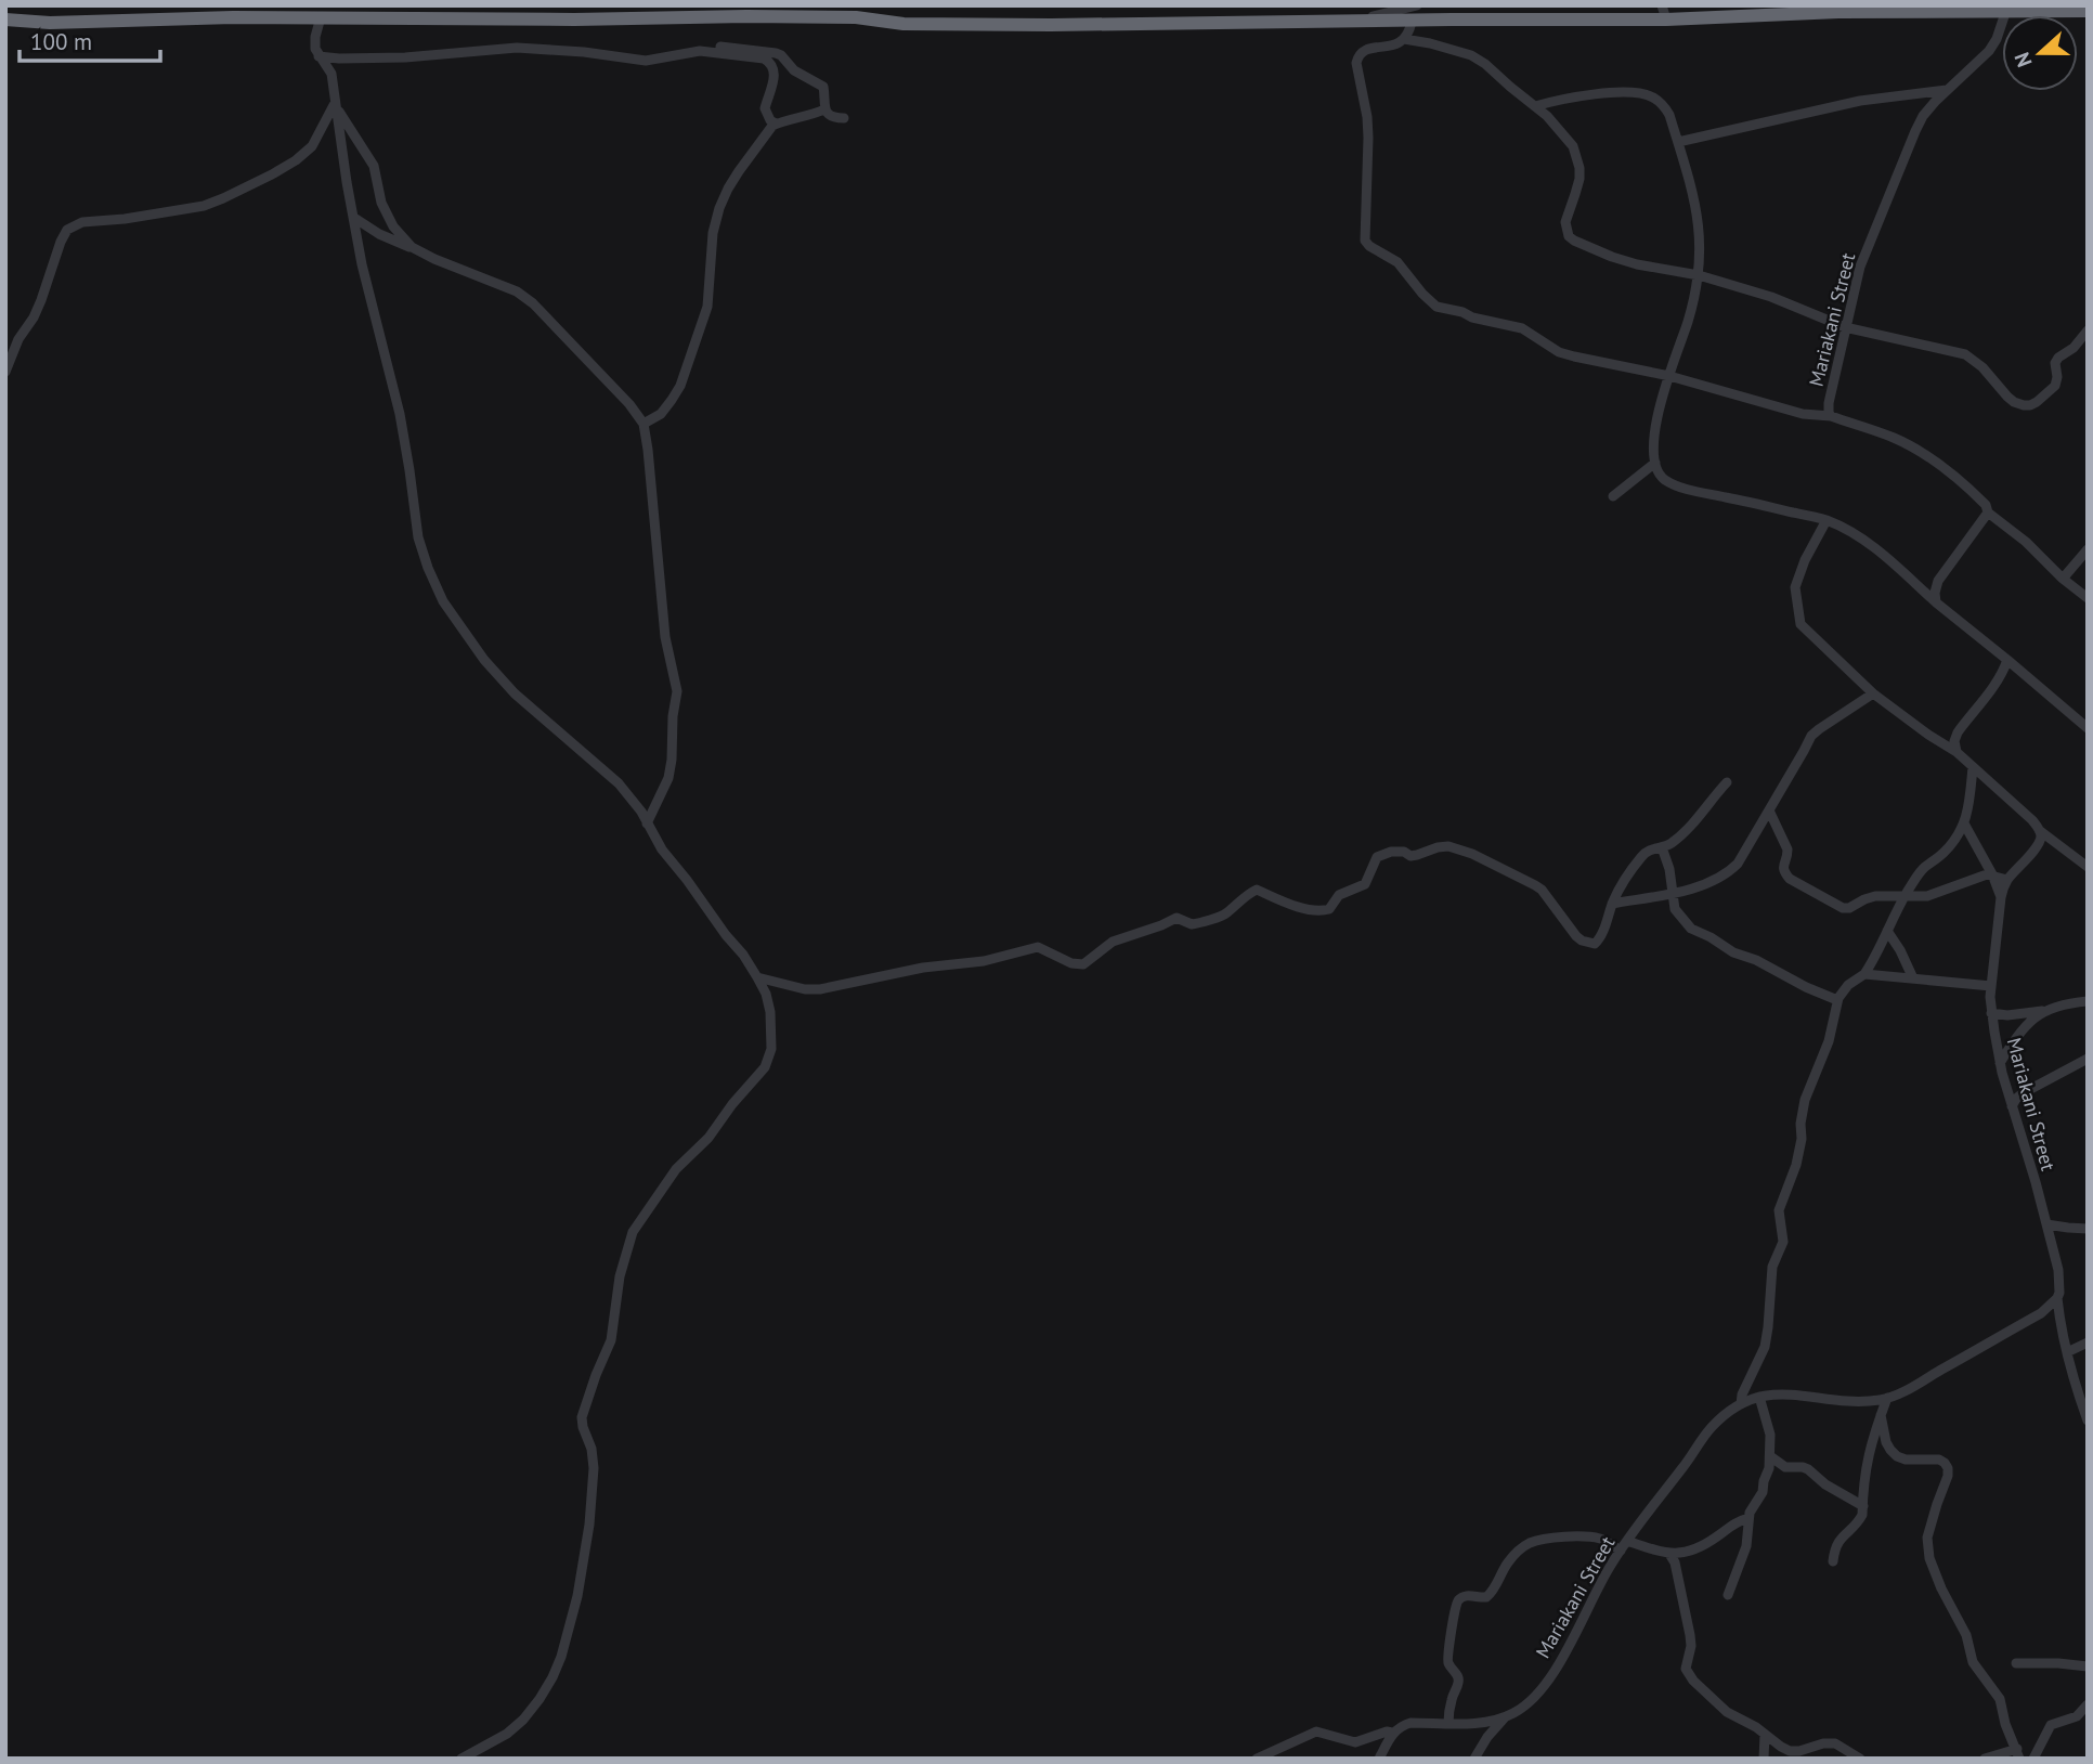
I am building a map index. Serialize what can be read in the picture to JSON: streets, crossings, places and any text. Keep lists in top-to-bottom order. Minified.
{"streets":{"street":["Mariakani Street"]},"scale_bar":"100 m","north":"left"}
